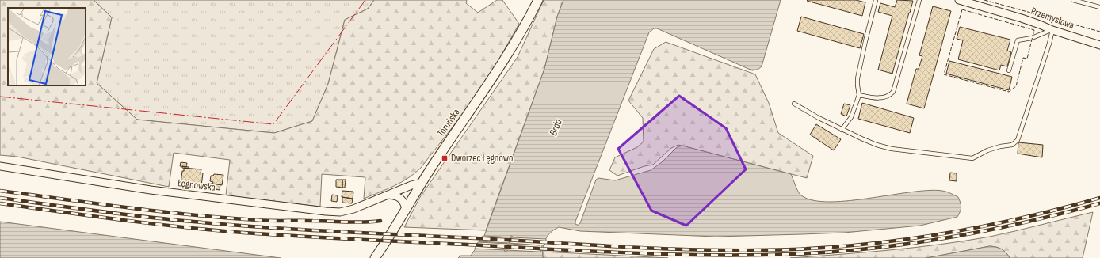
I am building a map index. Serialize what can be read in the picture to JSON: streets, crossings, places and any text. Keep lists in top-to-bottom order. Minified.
{"streets":{"street":["Przemysłowa","Toruńska","Łęgnowska"]},"crossings":[["Toruńska","Łęgnowska"]],"water":["Brda"],"places":{"transit":["Dworzec Łęgnowo"]}}
